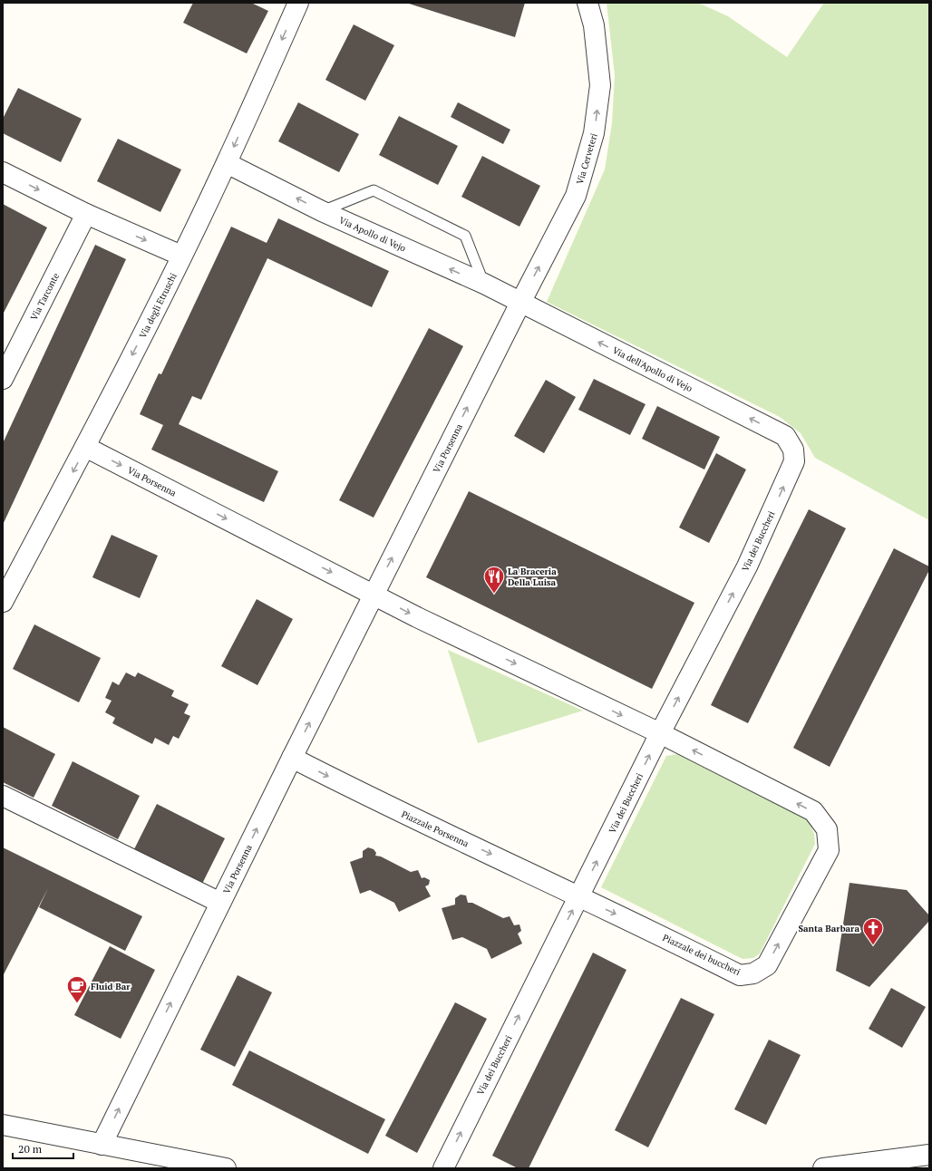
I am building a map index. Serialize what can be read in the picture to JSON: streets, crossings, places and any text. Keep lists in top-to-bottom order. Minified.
{"streets":{"street":["Via Cerveteri","Via Apollo di Vejo","Via Tarconte","Via degli Etruschi","Via dell'Apollo di Vejo","Via Porsenna","Via dei Buccheri","Piazzale Porsenna","Piazzale dei buccheri"]},"crossings":[["Via Cerveteri","Via Apollo di Vejo"],["Via Cerveteri","Via dell'Apollo di Vejo"],["Via Cerveteri","Via Porsenna"],["Via Apollo di Vejo","Via degli Etruschi"],["Via Apollo di Vejo","Via dell'Apollo di Vejo"],["Via Apollo di Vejo","Via Porsenna"],["Via degli Etruschi","Via Porsenna"],["Via dell'Apollo di Vejo","Via Porsenna"],["Via dell'Apollo di Vejo","Via dei Buccheri"],["Via Porsenna","Piazzale Porsenna"],["Via dei Buccheri","Piazzale Porsenna"],["Via dei Buccheri","Piazzale dei buccheri"],["Piazzale Porsenna","Piazzale dei buccheri"]],"one_way":["Via Cerveteri","Via Apollo di Vejo","Via degli Etruschi","Via dell'Apollo di Vejo","Via dei Buccheri","Piazzale Porsenna"],"places":{"restaurant":["La Braceria Della Luisa"],"church":["Santa Barbara"],"cafe":["Fluid Bar"]},"scale_bar":"20 m"}
